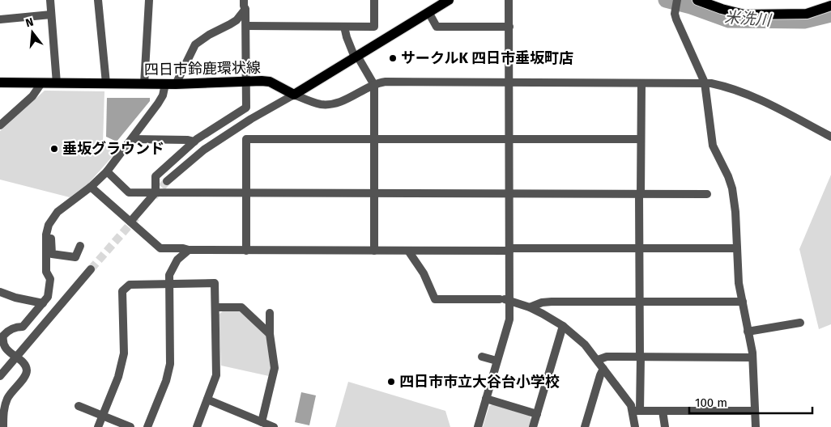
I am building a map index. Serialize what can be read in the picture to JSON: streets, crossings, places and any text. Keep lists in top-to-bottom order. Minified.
{"streets":{"main road":["四日市鈴鹿環状線"]},"water":["米洗川"],"places":["サークルK 四日市垂坂町店","垂坂グラウンド","四日市市立大谷台小学校"],"scale_bar":"100 m","north":"top"}
